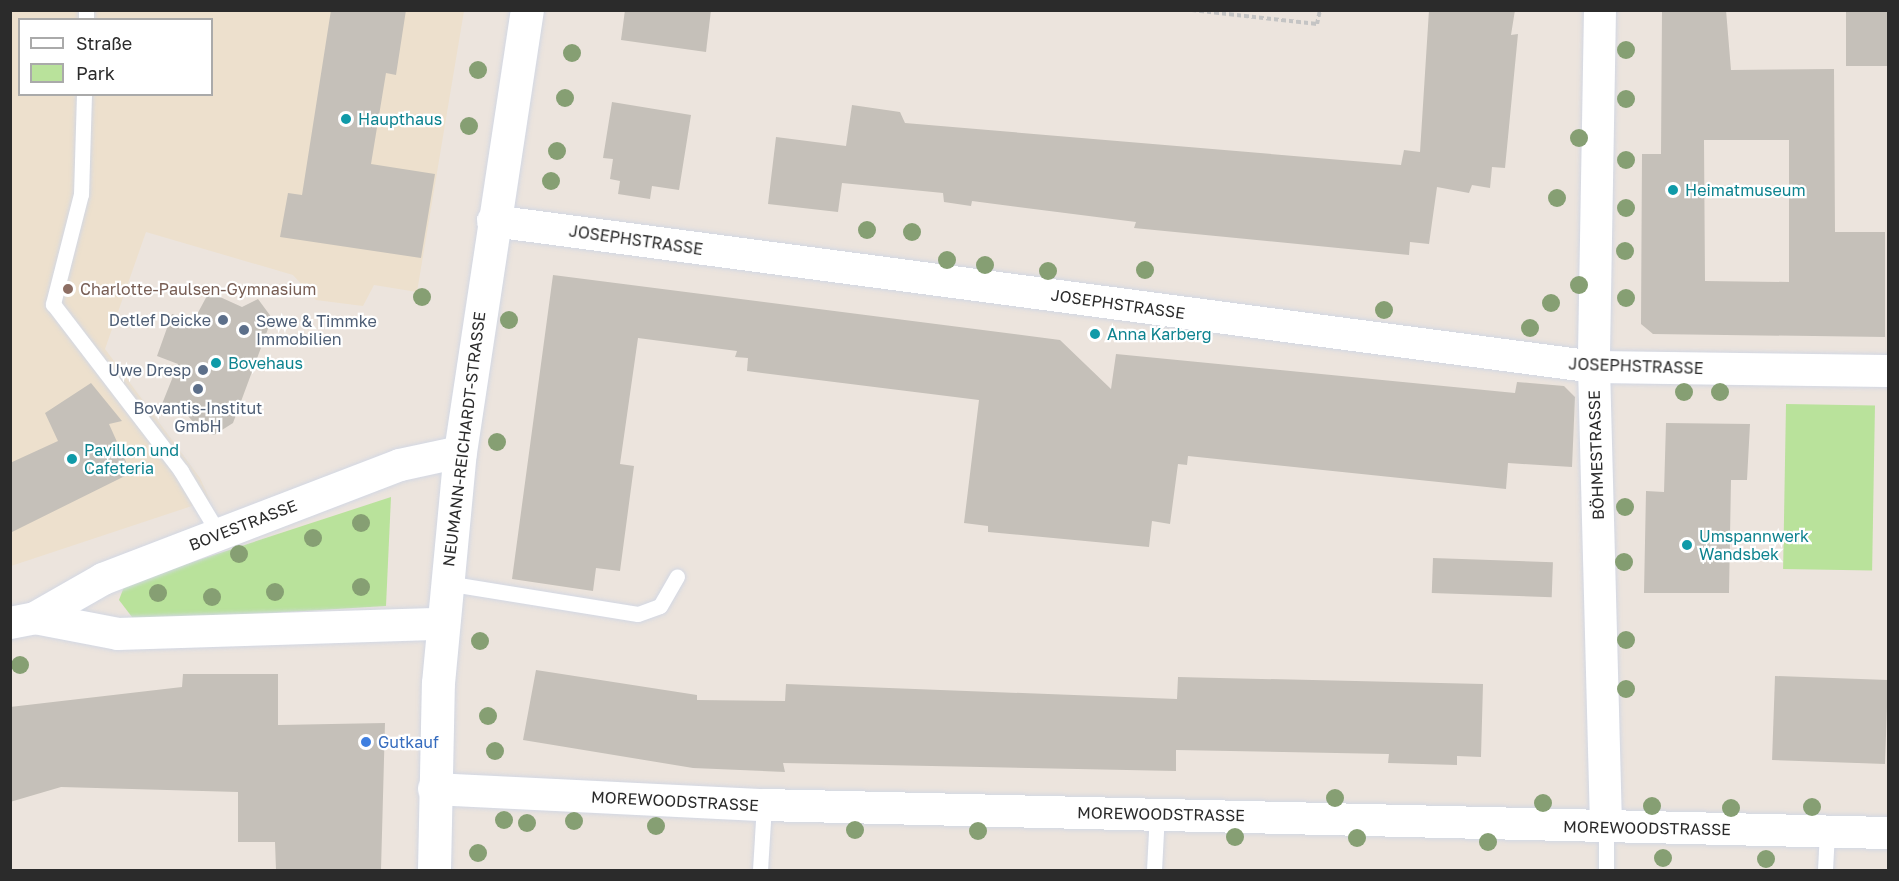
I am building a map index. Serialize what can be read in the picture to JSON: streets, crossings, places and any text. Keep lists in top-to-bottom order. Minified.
{"streets":{"street":["JOSEPHSTRASSE","NEUMANN-REICHARDT-STRASSE","BÖHMESTRASSE","BOVESTRASSE","MOREWOODSTRASSE"]},"crossings":[["JOSEPHSTRASSE","NEUMANN-REICHARDT-STRASSE"],["JOSEPHSTRASSE","BÖHMESTRASSE"],["NEUMANN-REICHARDT-STRASSE","BOVESTRASSE"],["NEUMANN-REICHARDT-STRASSE","MOREWOODSTRASSE"],["BÖHMESTRASSE","MOREWOODSTRASSE"]],"places":["Haupthaus","Heimatmuseum","Charlotte-Paulsen-Gymnasium","Detlef Deicke","Sewe & Timmke Immobilien","Anna Karberg","Bovehaus","Uwe Dresp","Bovantis-Institut GmbH","Pavillon und Cafeteria","Umspannwerk Wandsbek","Gutkauf"],"legend":["Straße","Park"]}
